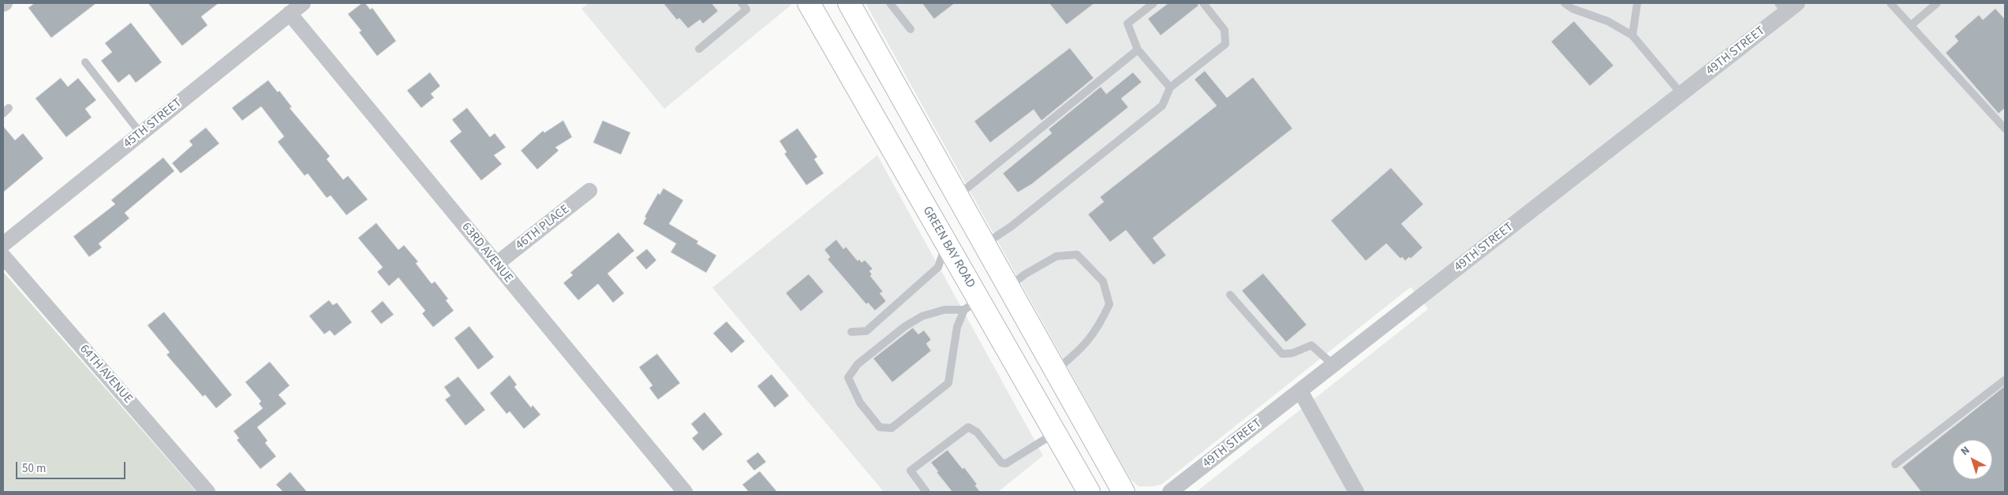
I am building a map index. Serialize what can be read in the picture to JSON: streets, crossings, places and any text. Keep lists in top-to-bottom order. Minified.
{"streets":{"main road":["GREEN BAY ROAD"],"street":["49TH STREET","45TH STREET","46TH PLACE","63RD AVENUE","64TH AVENUE"]},"crossings":[["45TH STREET","63RD AVENUE"],["46TH PLACE","63RD AVENUE"]],"scale_bar":"50 m","north":"top left"}
